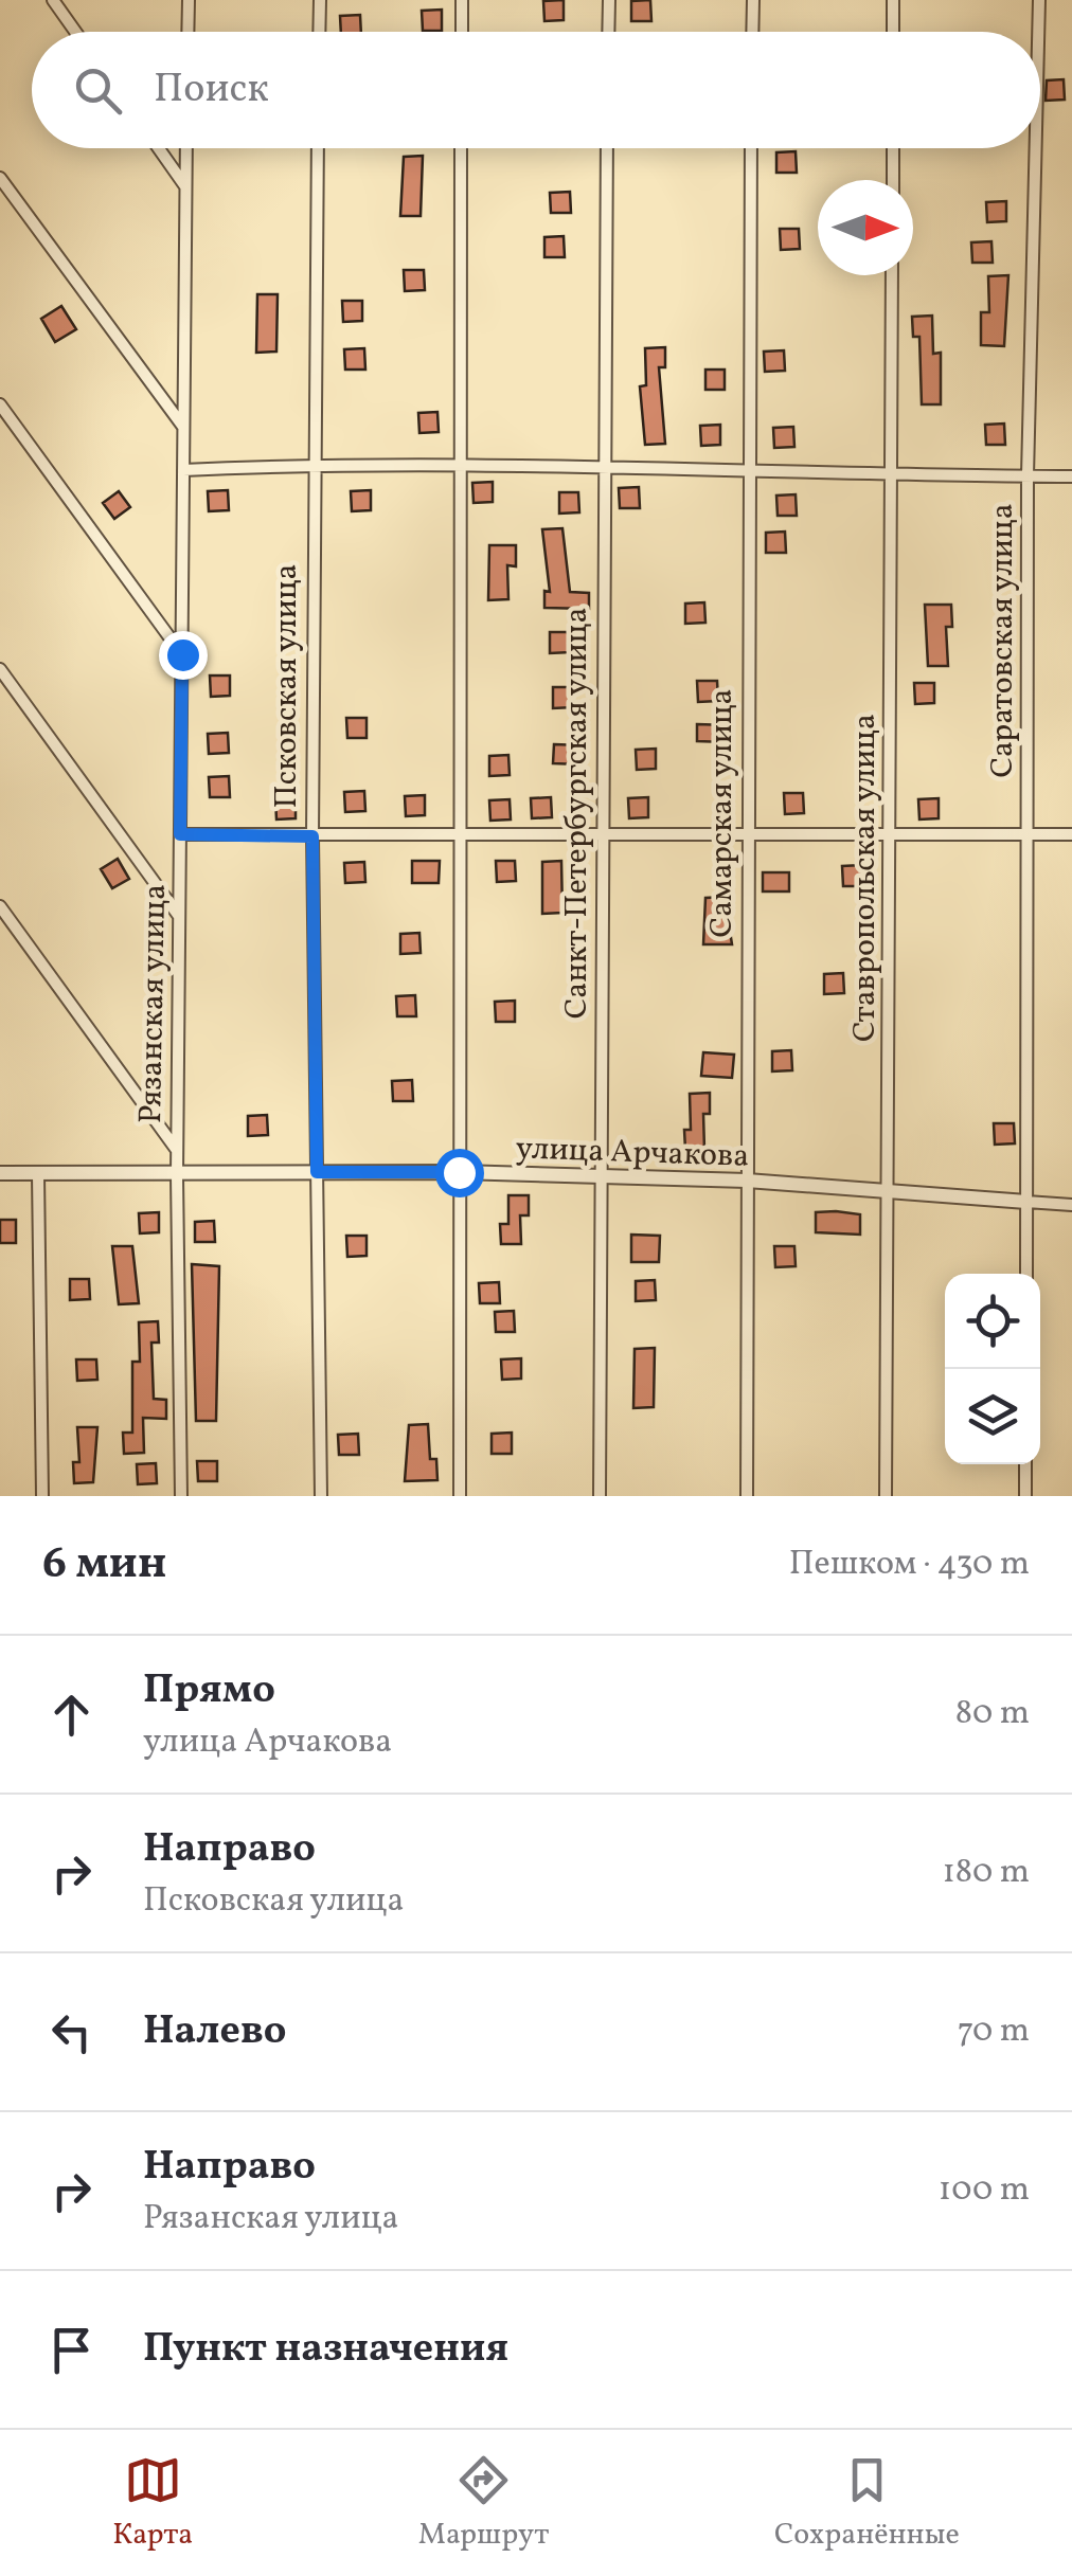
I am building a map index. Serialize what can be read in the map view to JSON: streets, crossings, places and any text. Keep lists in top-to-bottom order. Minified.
{"streets":{"street":["Саратовская улица","Псковская улица","Санкт-Петербургская улица","Самарская улица","Ставропольская улица","Рязанская улица","улица Арчакова"]},"crossings":[["Саратовская улица","улица Арчакова"],["Псковская улица","улица Арчакова"],["Санкт-Петербургская улица","улица Арчакова"],["Самарская улица","улица Арчакова"],["Ставропольская улица","улица Арчакова"],["Рязанская улица","улица Арчакова"]],"north":"right","page":{"search":"Поиск","heading":["6 мин","Пешком · 430 m"],"list":[["Прямо","улица Арчакова","80 m"],["Направо","Псковская улица","180 m"],["Налево","70 m"],["Направо","Рязанская улица","100 m"],"Пункт назначения"],"nav":["Карта","Маршрут","Сохранённые"]}}
